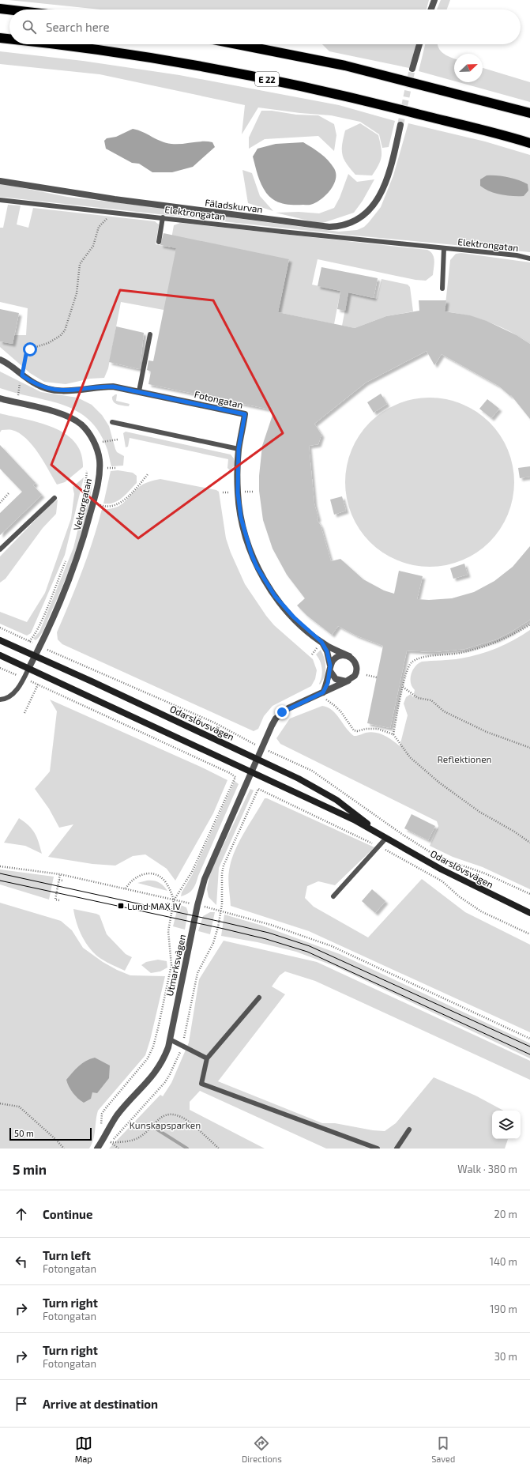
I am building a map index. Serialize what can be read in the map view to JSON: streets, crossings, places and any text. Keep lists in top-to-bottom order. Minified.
{"streets":{"highway":["E 22"],"main road":["Odarslövsvägen"],"street":["Fäladskurvan","Fotongatan","Vektorgatan","Utmarksvägen"],"lane":["Elektrongatan"]},"crossings":[["Vektorgatan","Odarslövsvägen"],["Odarslövsvägen","Utmarksvägen"]],"parks":["Reflektionen","Kunskapsparken"],"places":{"transit":["Lund MAX IV"]},"scale_bar":"50 m","north":"top right","page":{"search":"Search here","scale":"50 m","heading":["5 min","Walk · 380 m"],"list":[["Continue","20 m"],["Turn left","Fotongatan","140 m"],["Turn right","Fotongatan","190 m"],["Turn right","Fotongatan","30 m"],"Arrive at destination"],"nav":["Map","Directions","Saved"]}}
